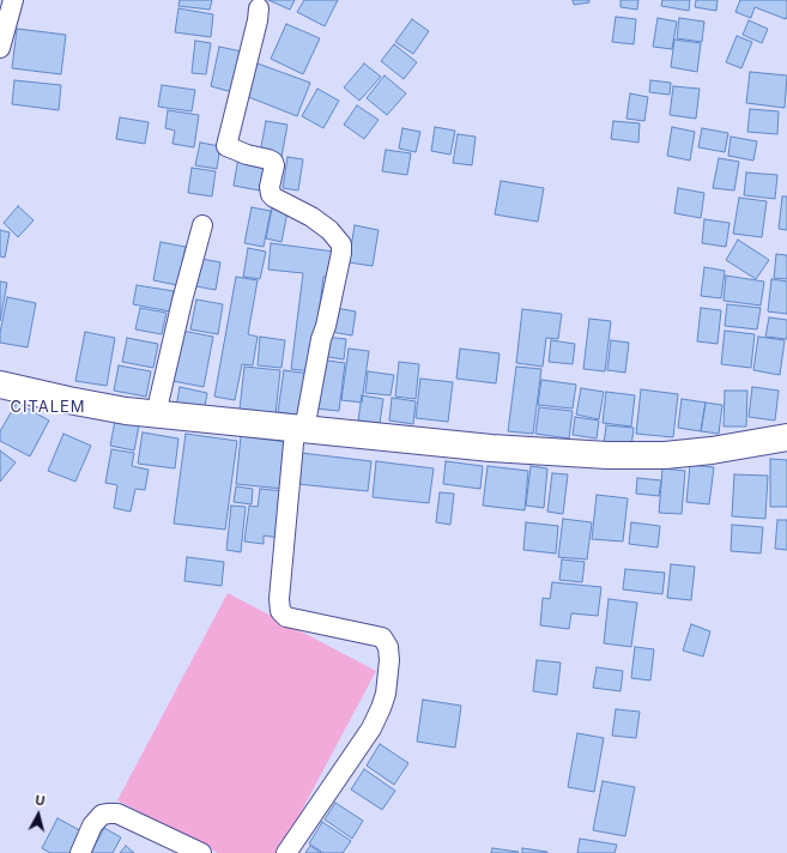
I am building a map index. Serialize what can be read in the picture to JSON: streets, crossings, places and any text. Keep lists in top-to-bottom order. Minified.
{"districts":["CITALEM"],"north":"top"}
